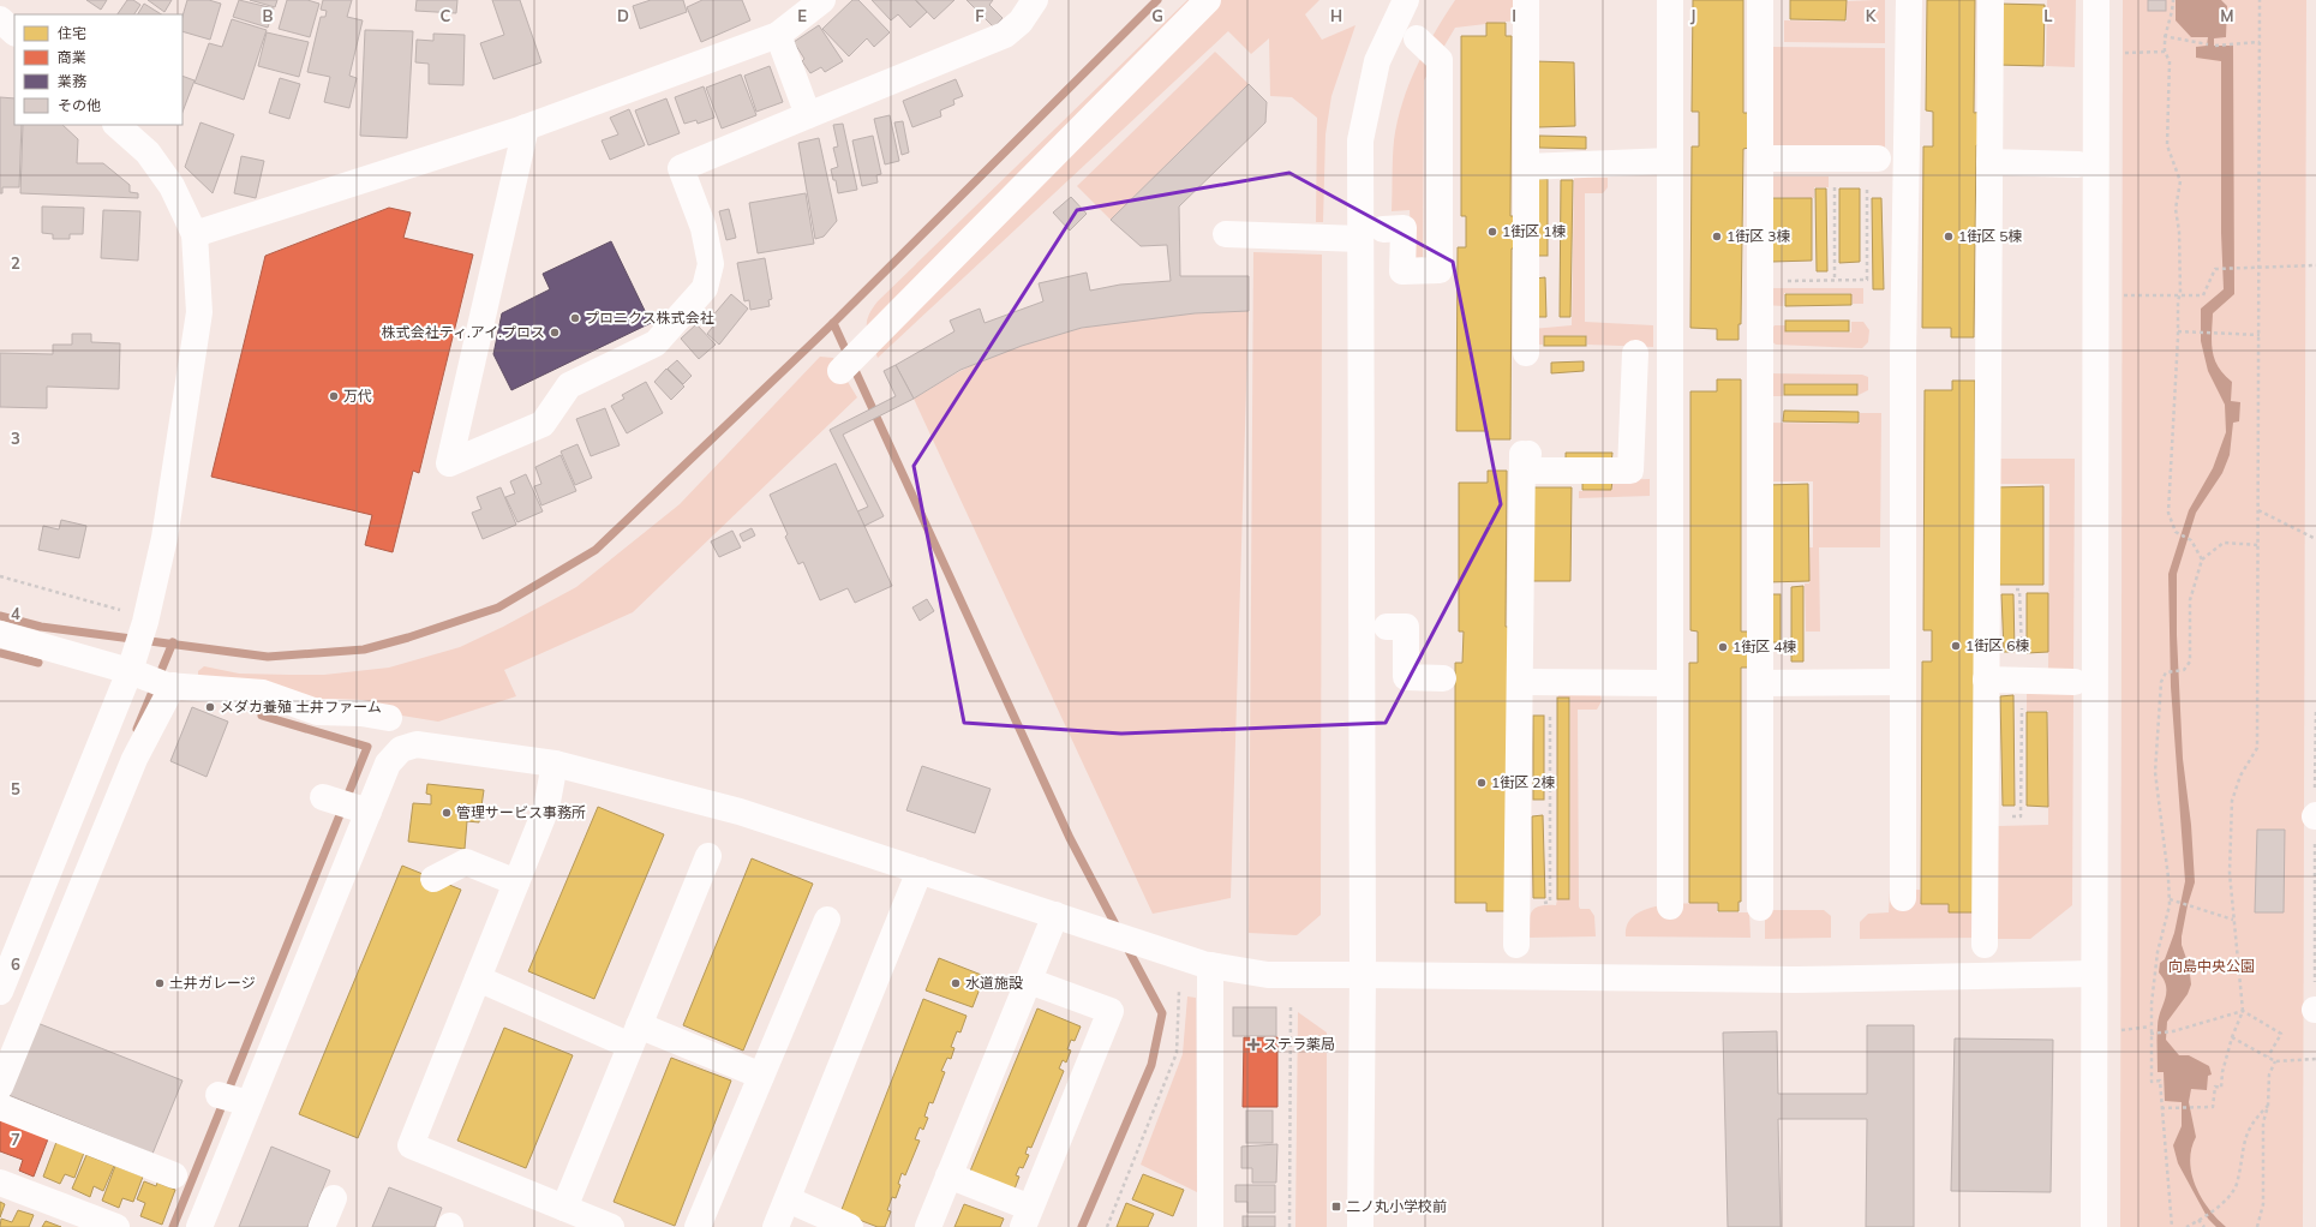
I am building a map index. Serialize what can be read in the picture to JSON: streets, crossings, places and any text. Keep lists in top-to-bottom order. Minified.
{"parks":["向島中央公園"],"places":{"other":["1街区 1棟","1街区 3棟","1街区 5棟","プロニクス株式会社","株式会社ティ.アイ.プロス","万代","1街区 6棟","1街区 4棟","メダカ養殖 土井ファーム","1街区 2棟","管理サービス事務所","土井ガレージ","水道施設"],"health":["ステラ薬局"],"transit":["二ノ丸小学校前"]},"legend":["住宅","商業","業務","その他"],"grid":{"columns":["B","C","D","E","F","G","H","I","J","K","L","M"],"rows":["2","3","4","5","6","7"]}}
